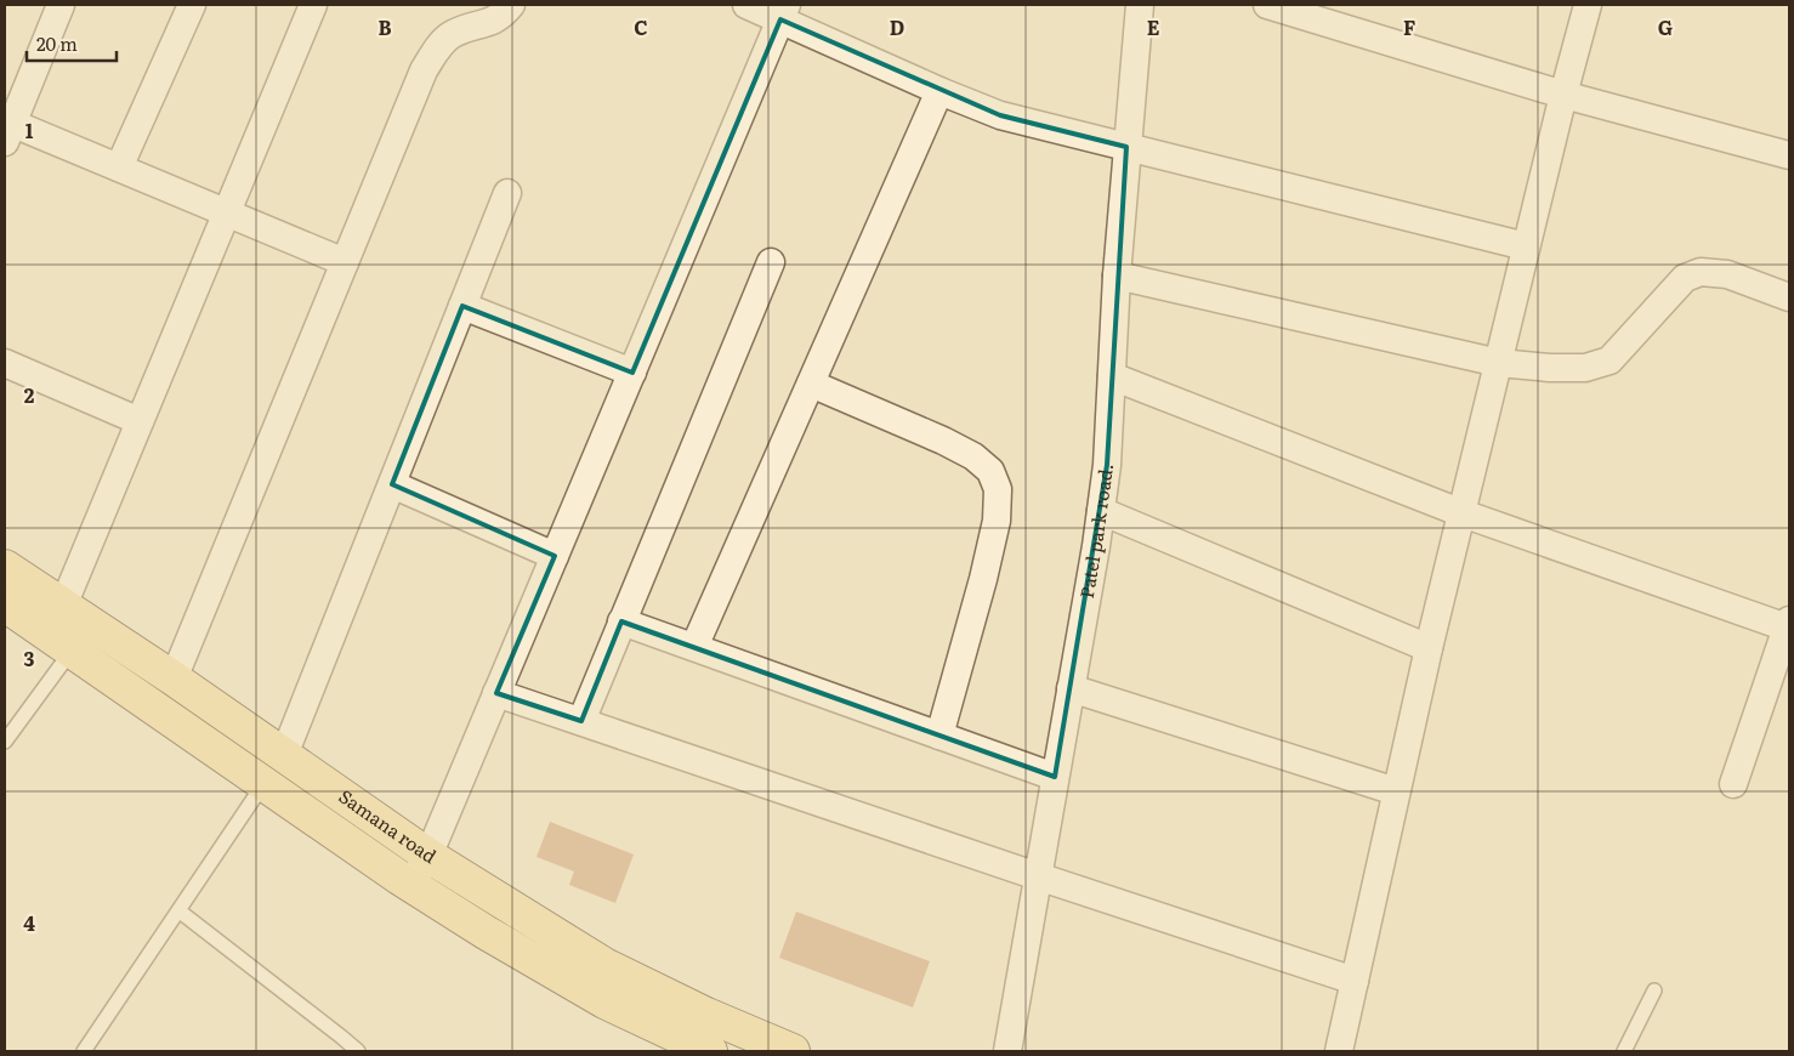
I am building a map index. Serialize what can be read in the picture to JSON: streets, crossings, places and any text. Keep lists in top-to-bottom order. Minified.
{"streets":{"main road":["Samana road"],"street":["Patel park road."]},"scale_bar":"20 m","grid":{"columns":["B","C","D","E","F","G"],"rows":["1","2","3","4"]}}
